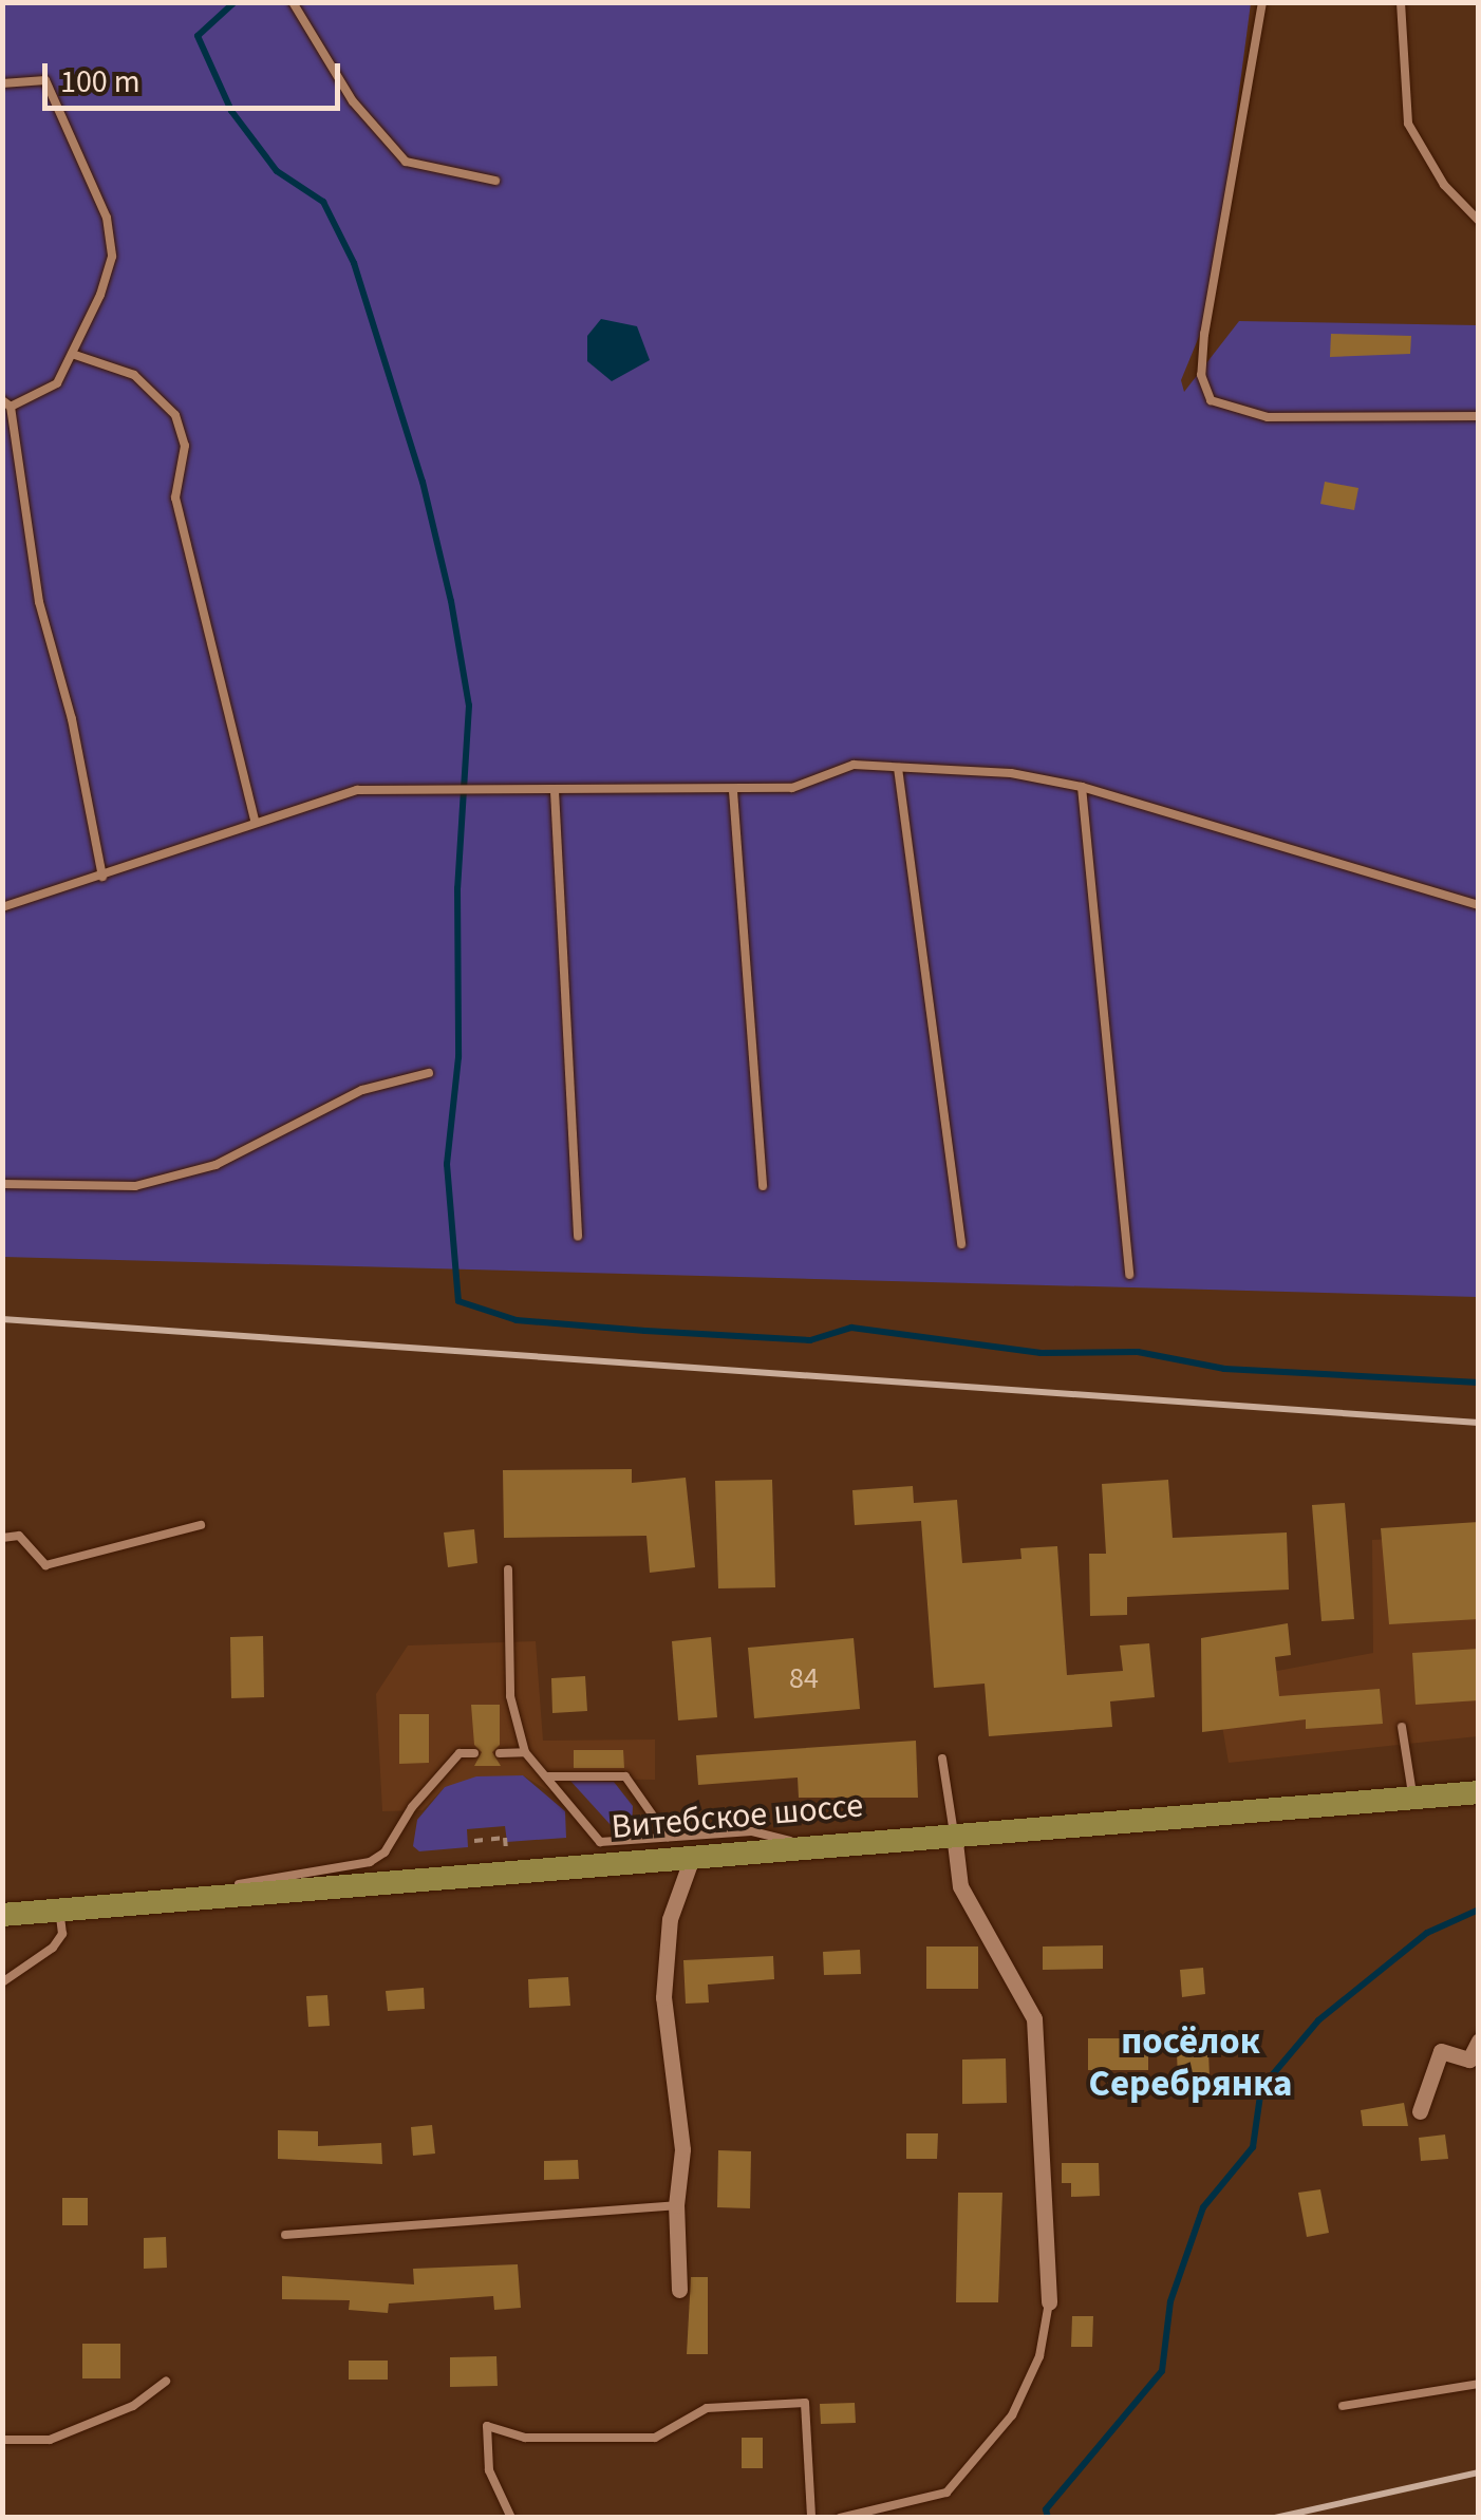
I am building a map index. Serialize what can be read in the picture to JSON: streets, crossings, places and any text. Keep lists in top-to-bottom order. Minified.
{"streets":{"main road":["Витебское шоссе"]},"districts":["посёлок Серебрянка"],"house_numbers":["84"],"scale_bar":"100 m"}
